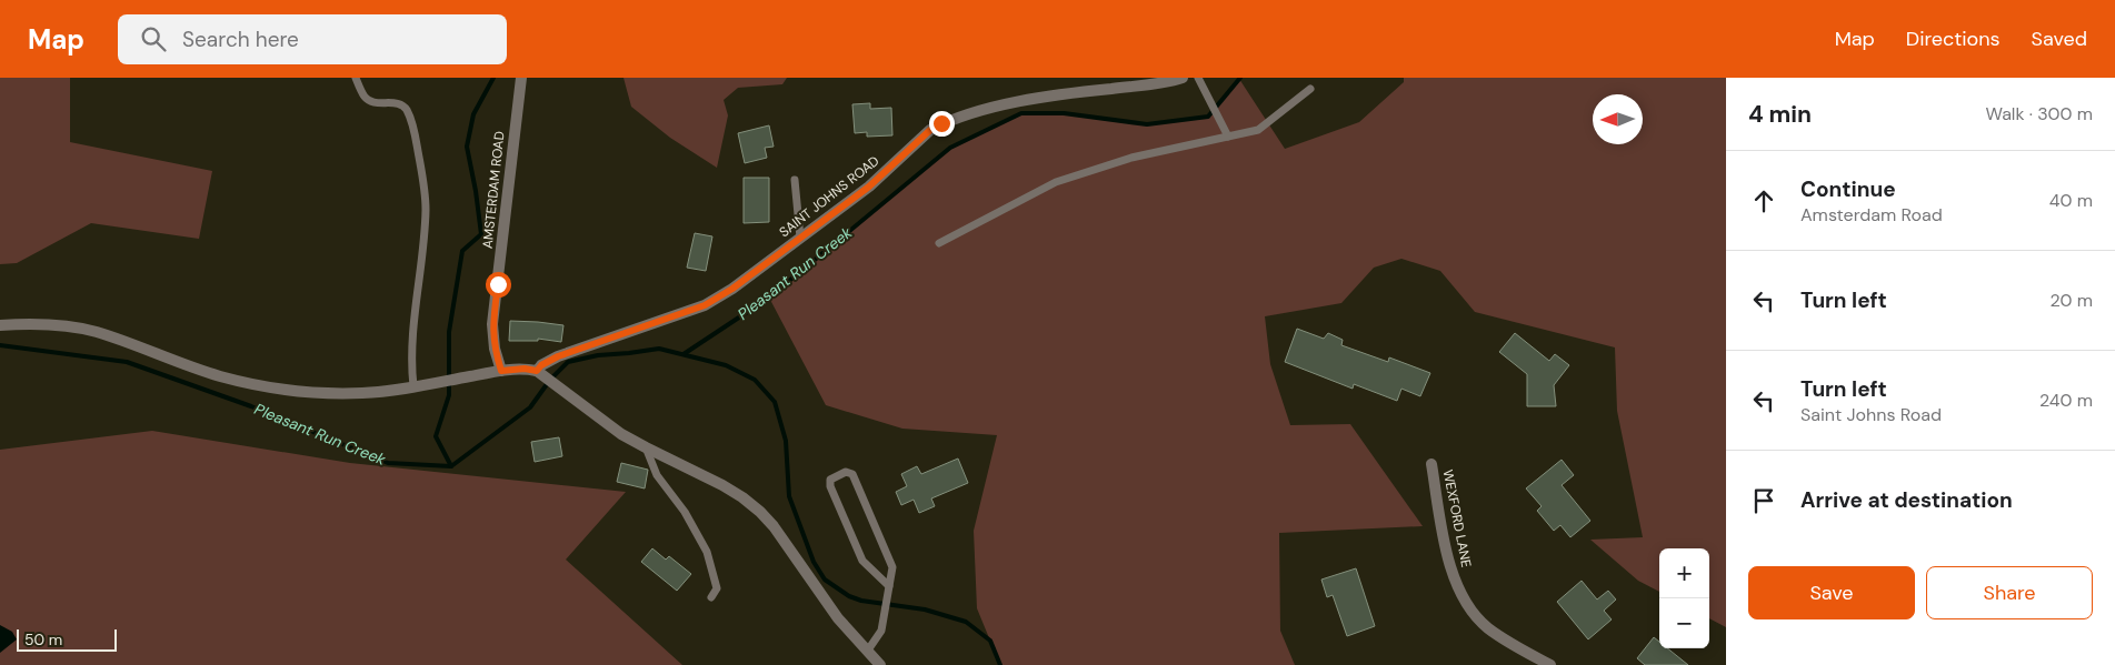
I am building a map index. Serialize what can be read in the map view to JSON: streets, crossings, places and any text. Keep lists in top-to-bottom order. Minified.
{"streets":{"street":["AMSTERDAM ROAD","SAINT JOHNS ROAD","WEXFORD LANE"]},"water":["Pleasant Run Creek"],"scale_bar":"50 m","north":"left","page":{"header":"Map","search":"Search here","nav":["Map","Directions","Saved"],"heading":["4 min","Walk · 300 m"],"list":[["Continue","Amsterdam Road","40 m"],["Turn left","20 m"],["Turn left","Saint Johns Road","240 m"],"Arrive at destination"],"map_buttons":["+","−"],"buttons":["Save","Share"],"scale":"50 m"}}
